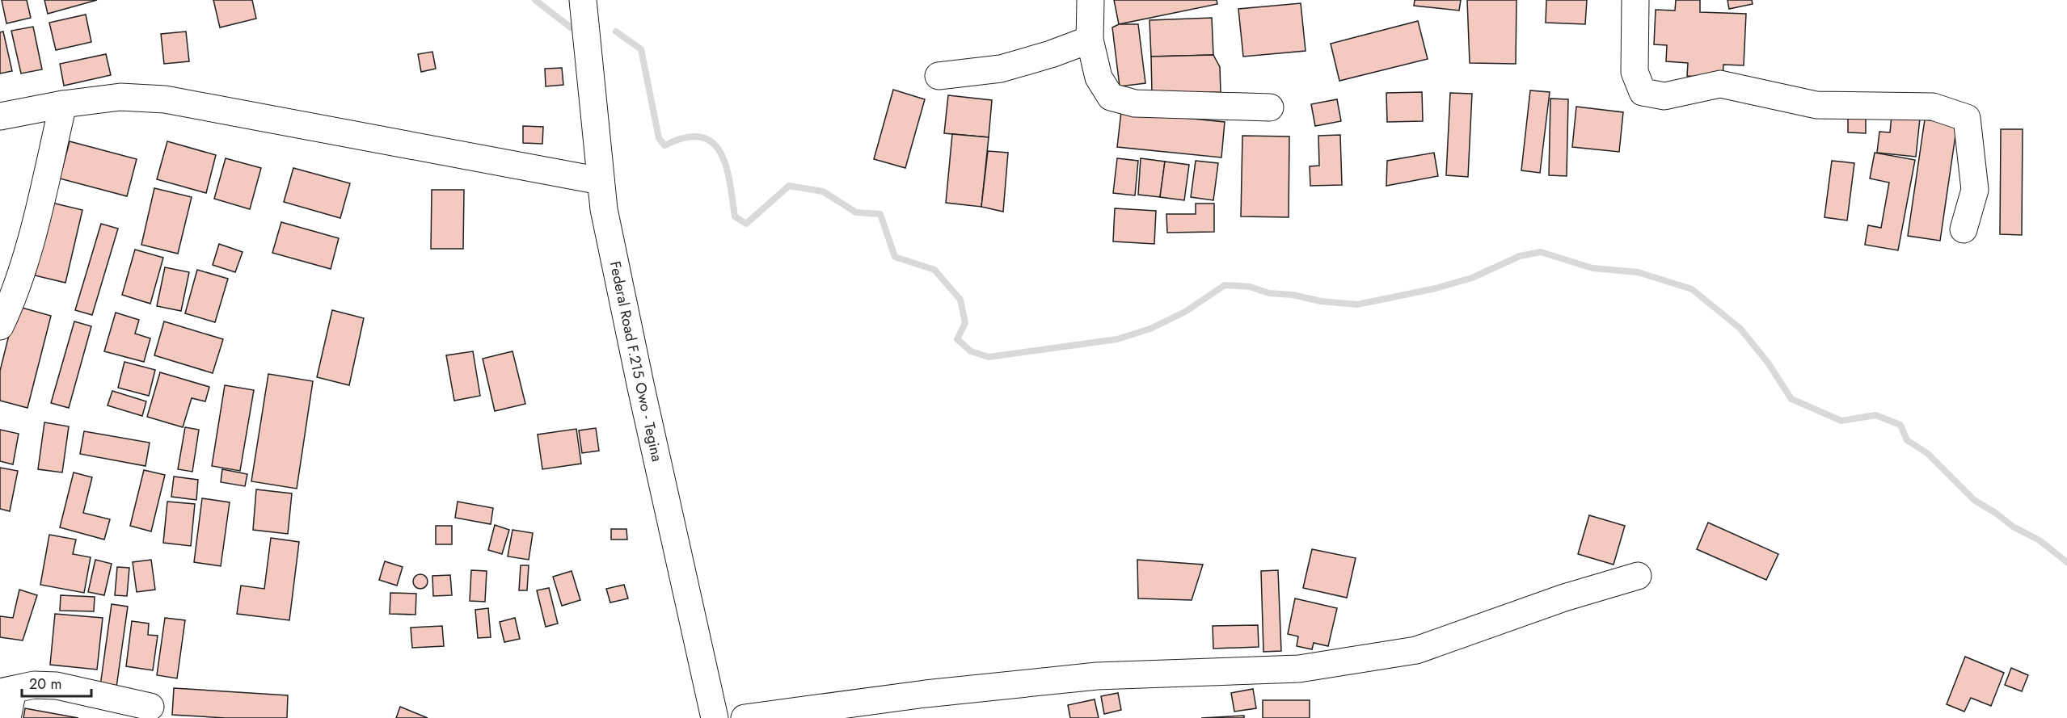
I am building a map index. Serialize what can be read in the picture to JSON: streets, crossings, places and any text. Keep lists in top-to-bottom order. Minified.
{"streets":{"street":["Federal Road F.215 Owo - Tegina"]},"scale_bar":"20 m"}
